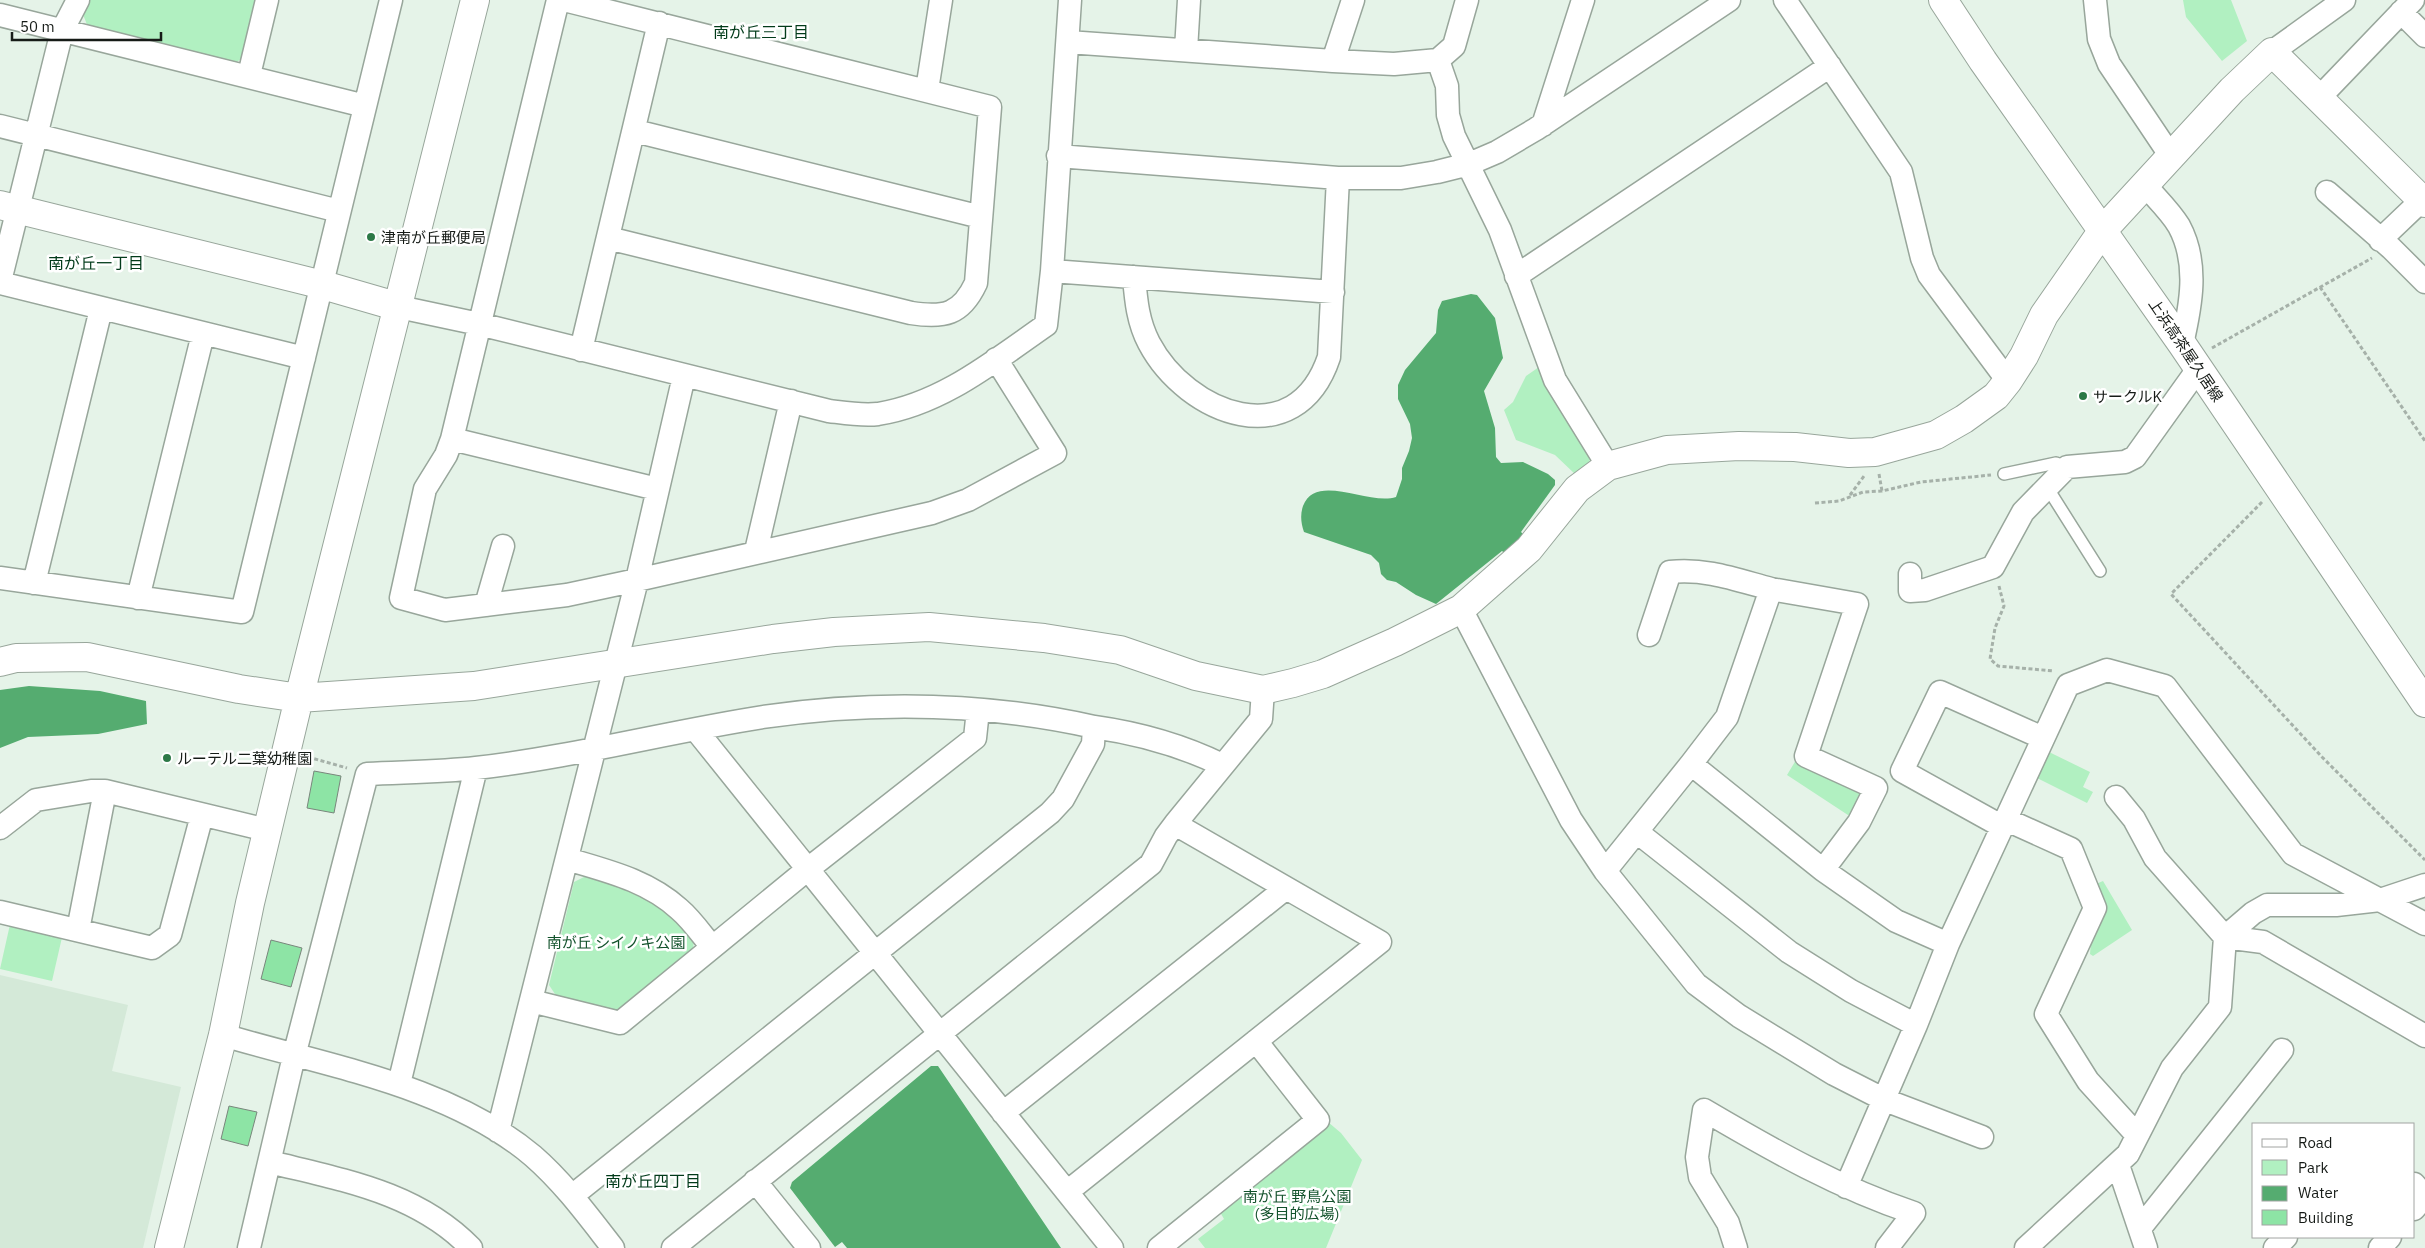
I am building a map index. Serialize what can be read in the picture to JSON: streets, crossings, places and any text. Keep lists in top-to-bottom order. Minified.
{"streets":{"street":["上浜高茶屋久居線"]},"districts":["南が丘三丁目","南が丘一丁目","南が丘四丁目"],"parks":["南が丘 シイノキ公園","南が丘 野鳥公園 (多目的広場)"],"places":["津南が丘郵便局","サークルK","ルーテル二葉幼稚園"],"legend":["Road","Park","Water","Building"],"scale_bar":"50 m"}
